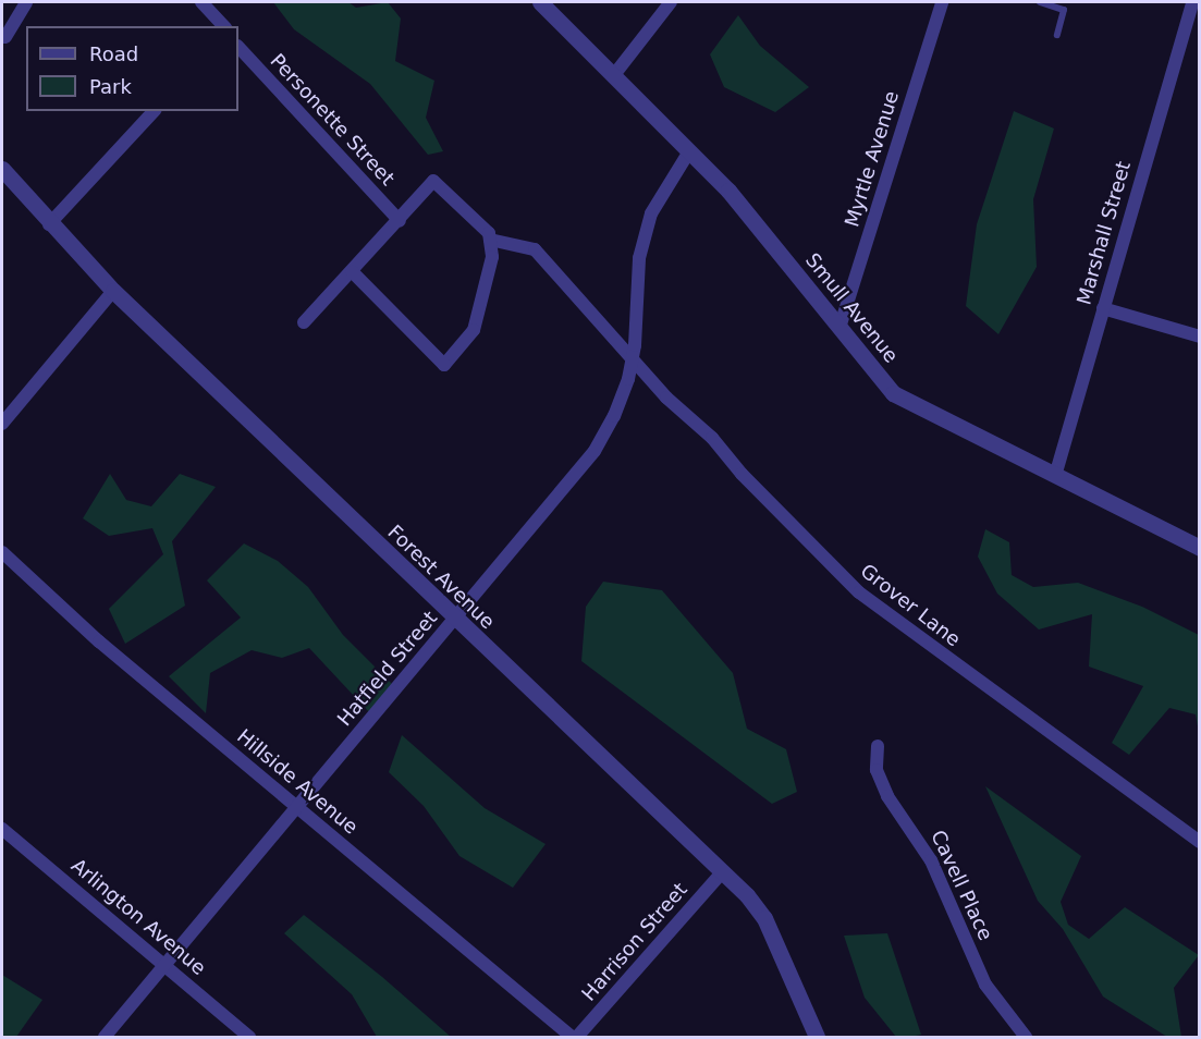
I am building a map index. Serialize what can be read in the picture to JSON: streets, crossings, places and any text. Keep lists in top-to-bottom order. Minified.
{"streets":{"street":["Personette Street","Myrtle Avenue","Marshall Street","Smull Avenue","Forest Avenue","Grover Lane","Hatfield Street","Hillside Avenue","Cavell Place","Arlington Avenue","Harrison Street"]},"crossings":[["Myrtle Avenue","Smull Avenue"],["Marshall Street","Smull Avenue"],["Smull Avenue","Hatfield Street"],["Forest Avenue","Hatfield Street"],["Forest Avenue","Harrison Street"],["Grover Lane","Hatfield Street"],["Hatfield Street","Hillside Avenue"],["Hatfield Street","Arlington Avenue"],["Hillside Avenue","Harrison Street"]],"legend":["Road","Park"]}
